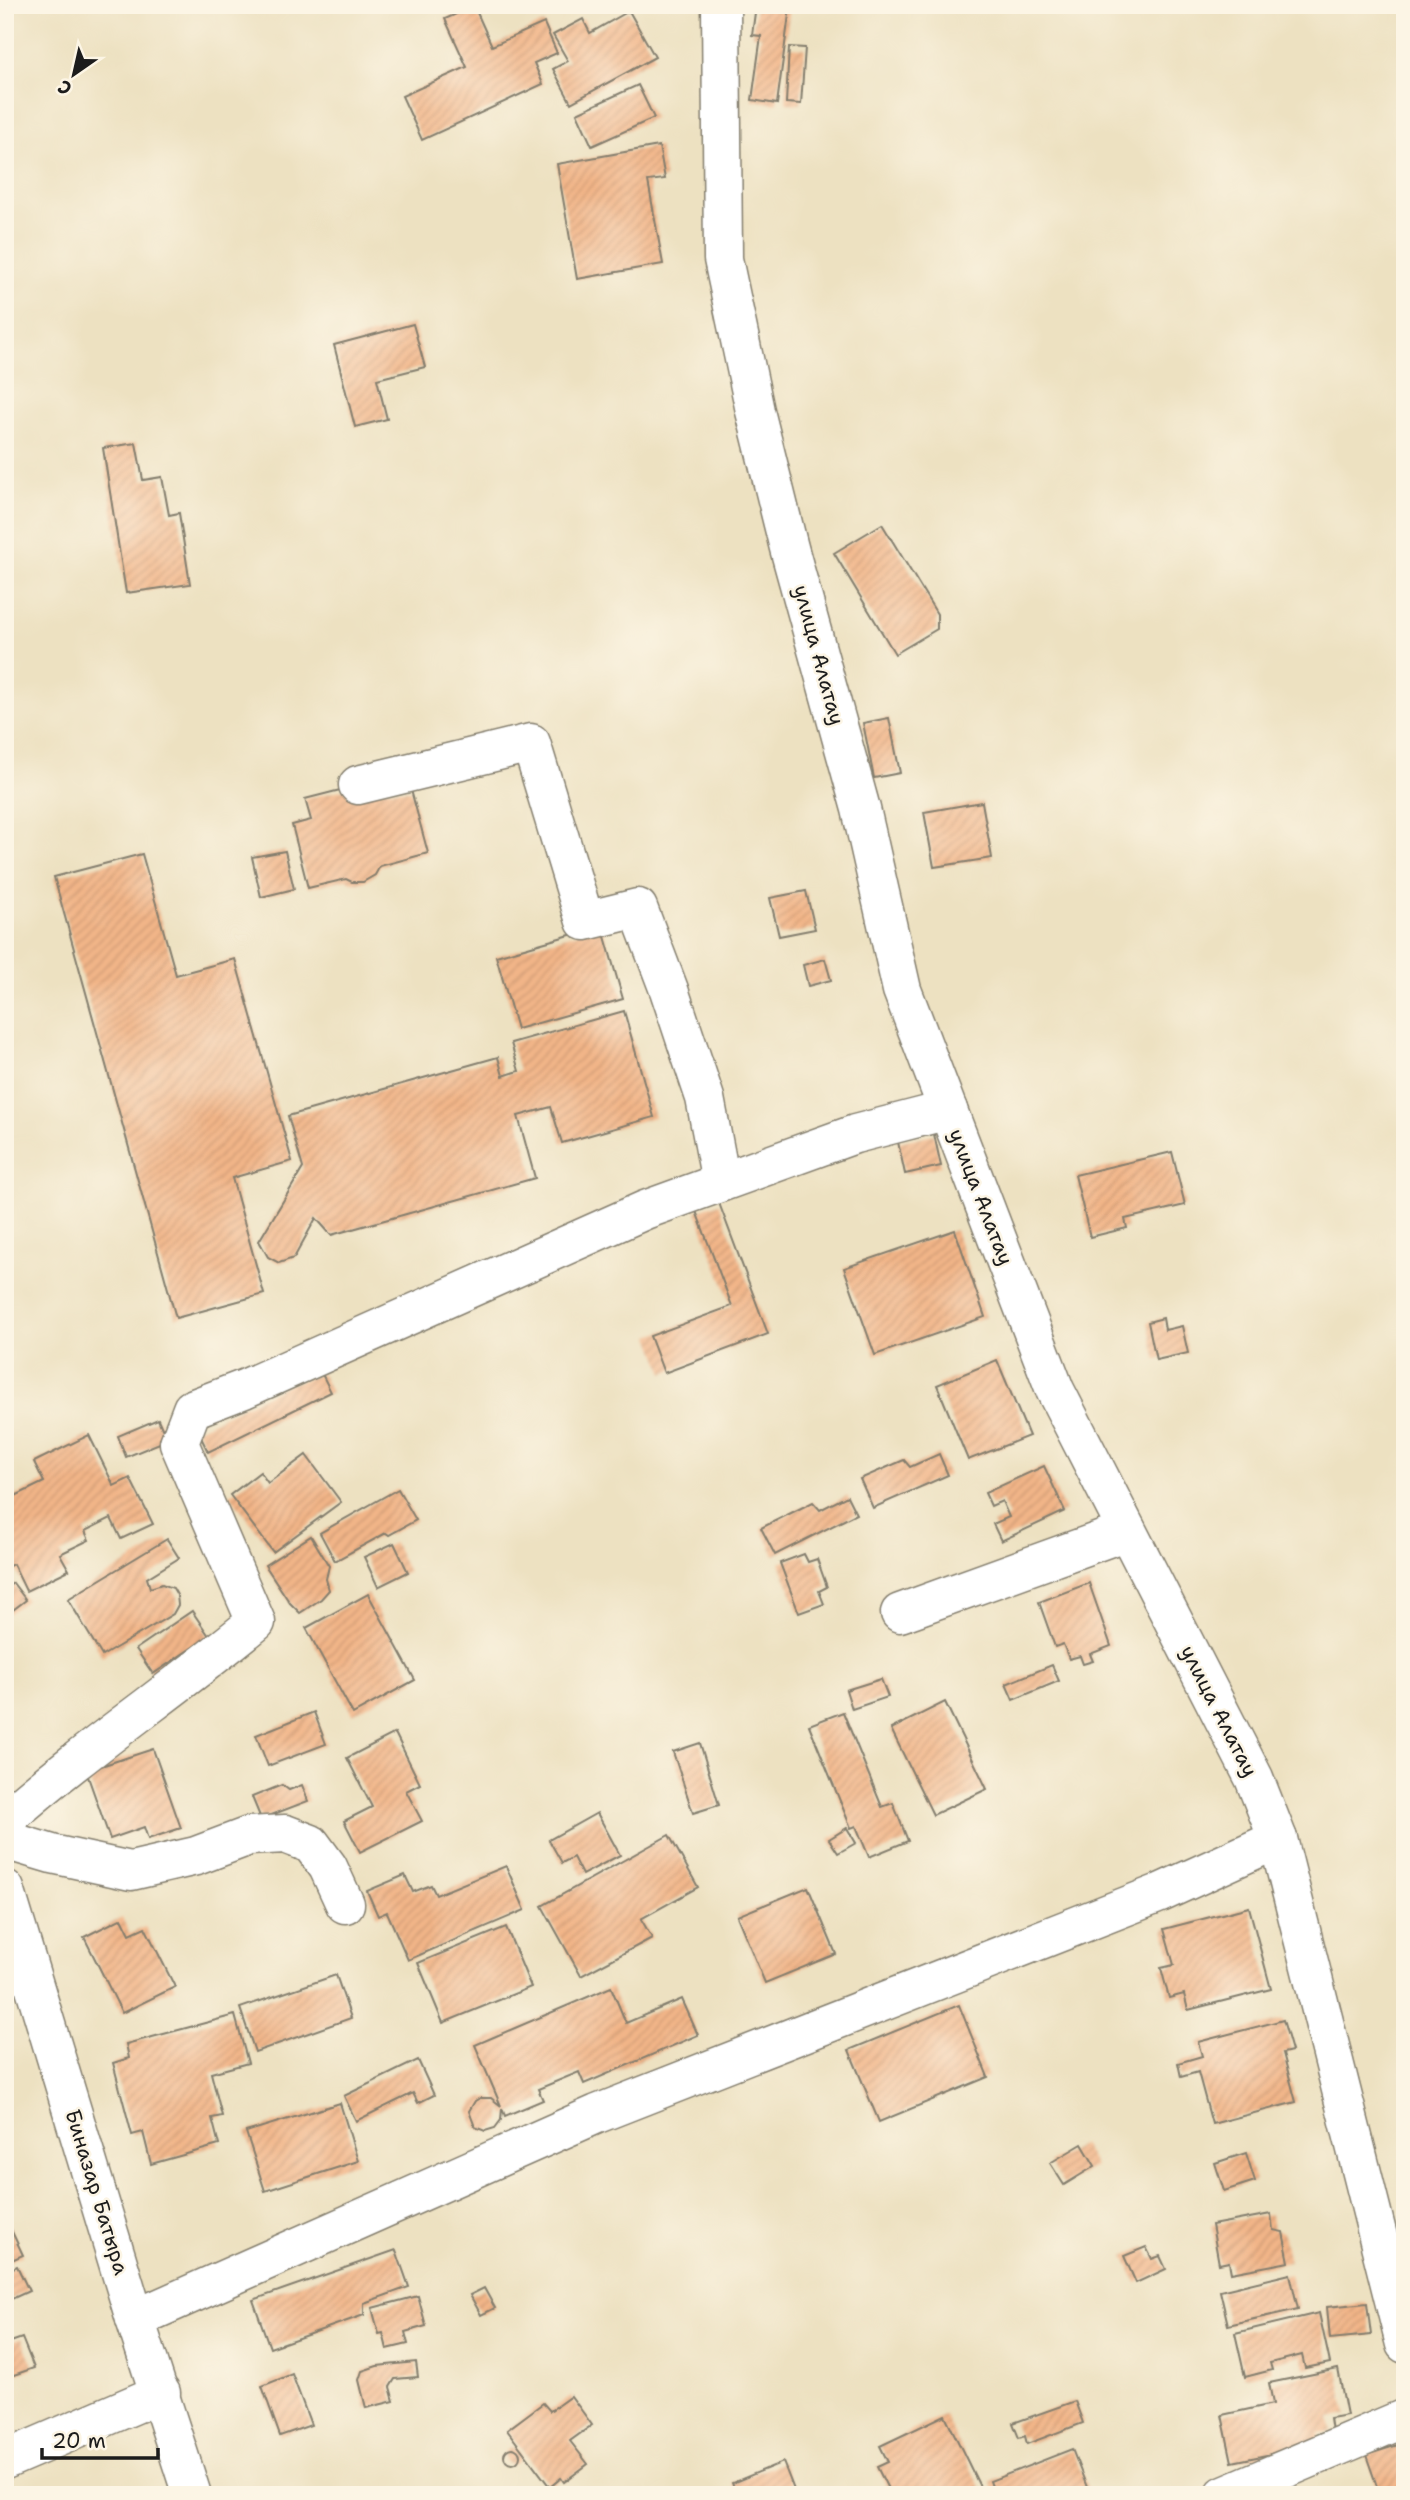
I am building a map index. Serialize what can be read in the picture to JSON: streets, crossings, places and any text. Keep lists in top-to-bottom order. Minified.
{"streets":{"street":["улица Алатау","Биназар Батыра"]},"scale_bar":"20 m","north":"bottom left"}
